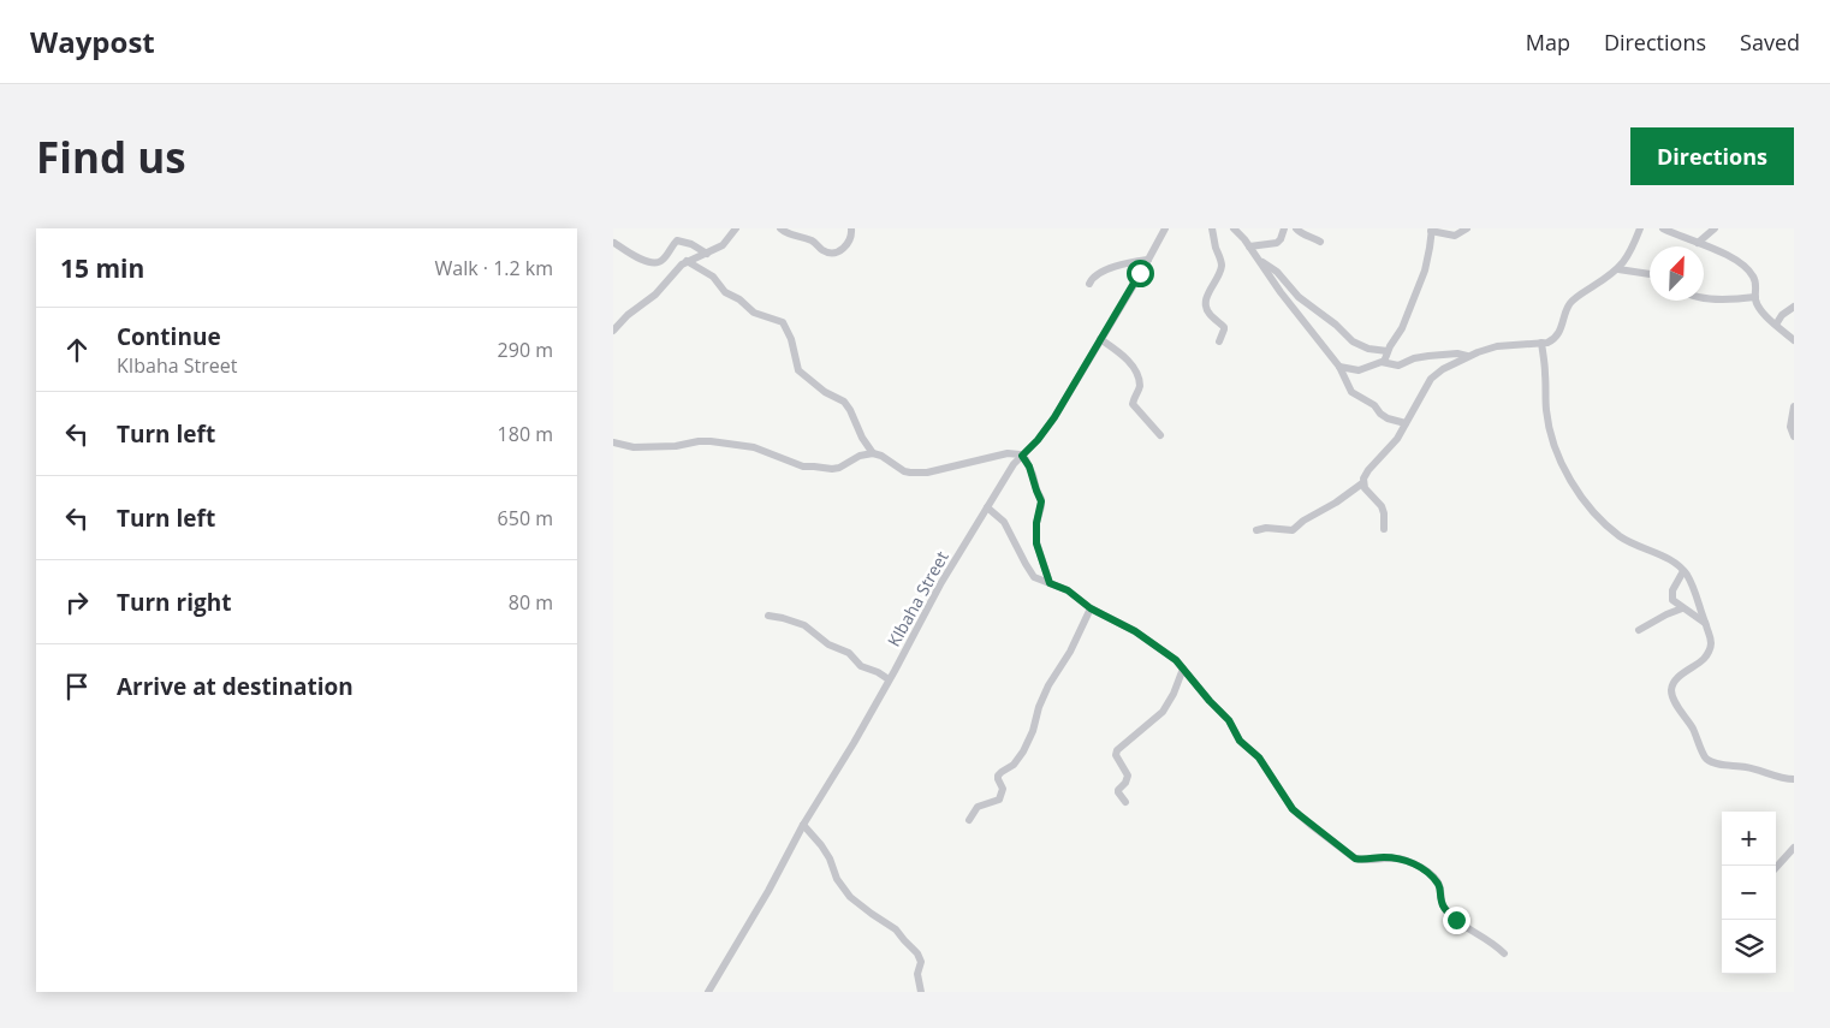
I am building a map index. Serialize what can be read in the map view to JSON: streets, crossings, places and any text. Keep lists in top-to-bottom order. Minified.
{"streets":{"street":["KIbaha Street"]},"north":"top right","page":{"header":"Waypost","nav":["Map","Directions","Saved"],"buttons":"Directions","title":"Find us","heading":["15 min","Walk · 1.2 km"],"list":[["Continue","KIbaha Street","290 m"],["Turn left","180 m"],["Turn left","650 m"],["Turn right","80 m"],"Arrive at destination"],"map_buttons":["+","−"]}}
